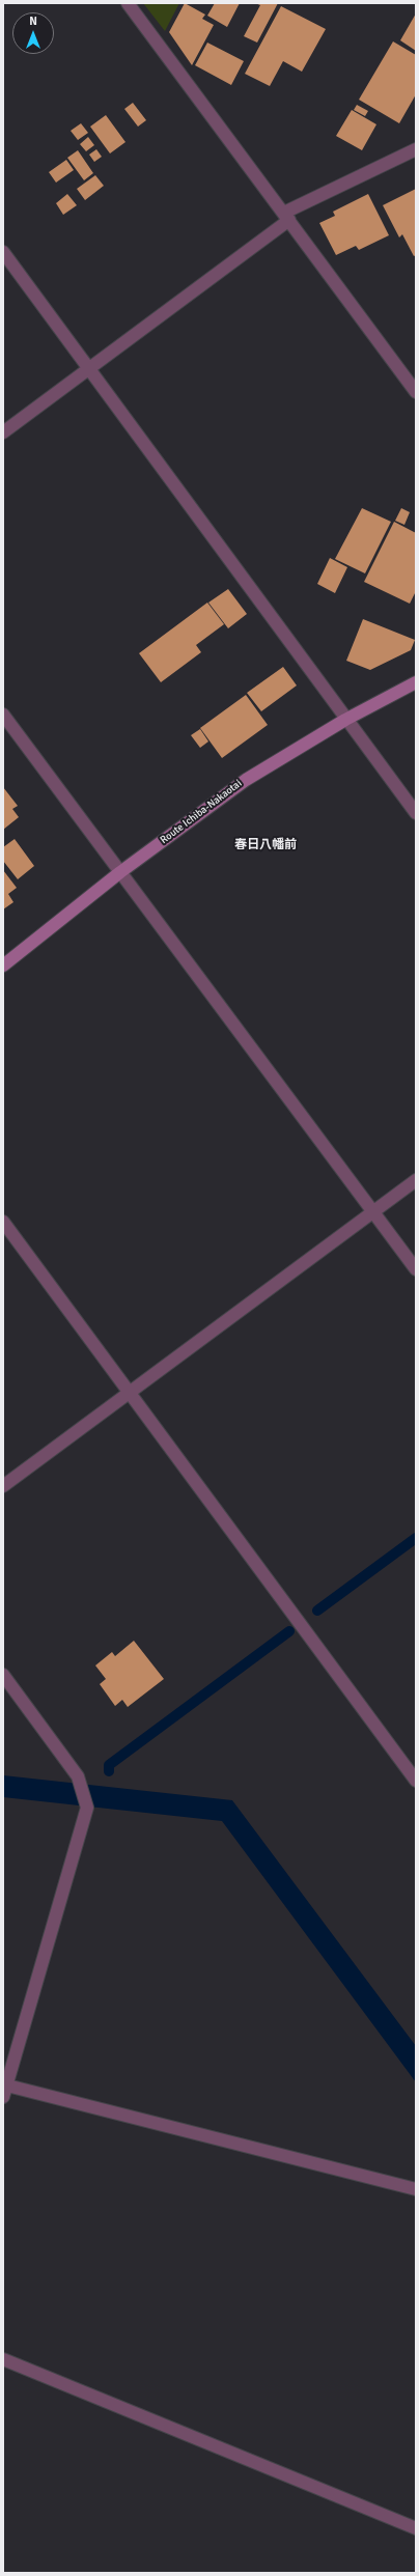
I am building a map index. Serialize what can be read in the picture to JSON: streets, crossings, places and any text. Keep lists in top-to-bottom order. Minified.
{"streets":{"main road":["Route Ichiba-Nakaotai"]},"districts":["春日八幡前"],"north":"top"}
